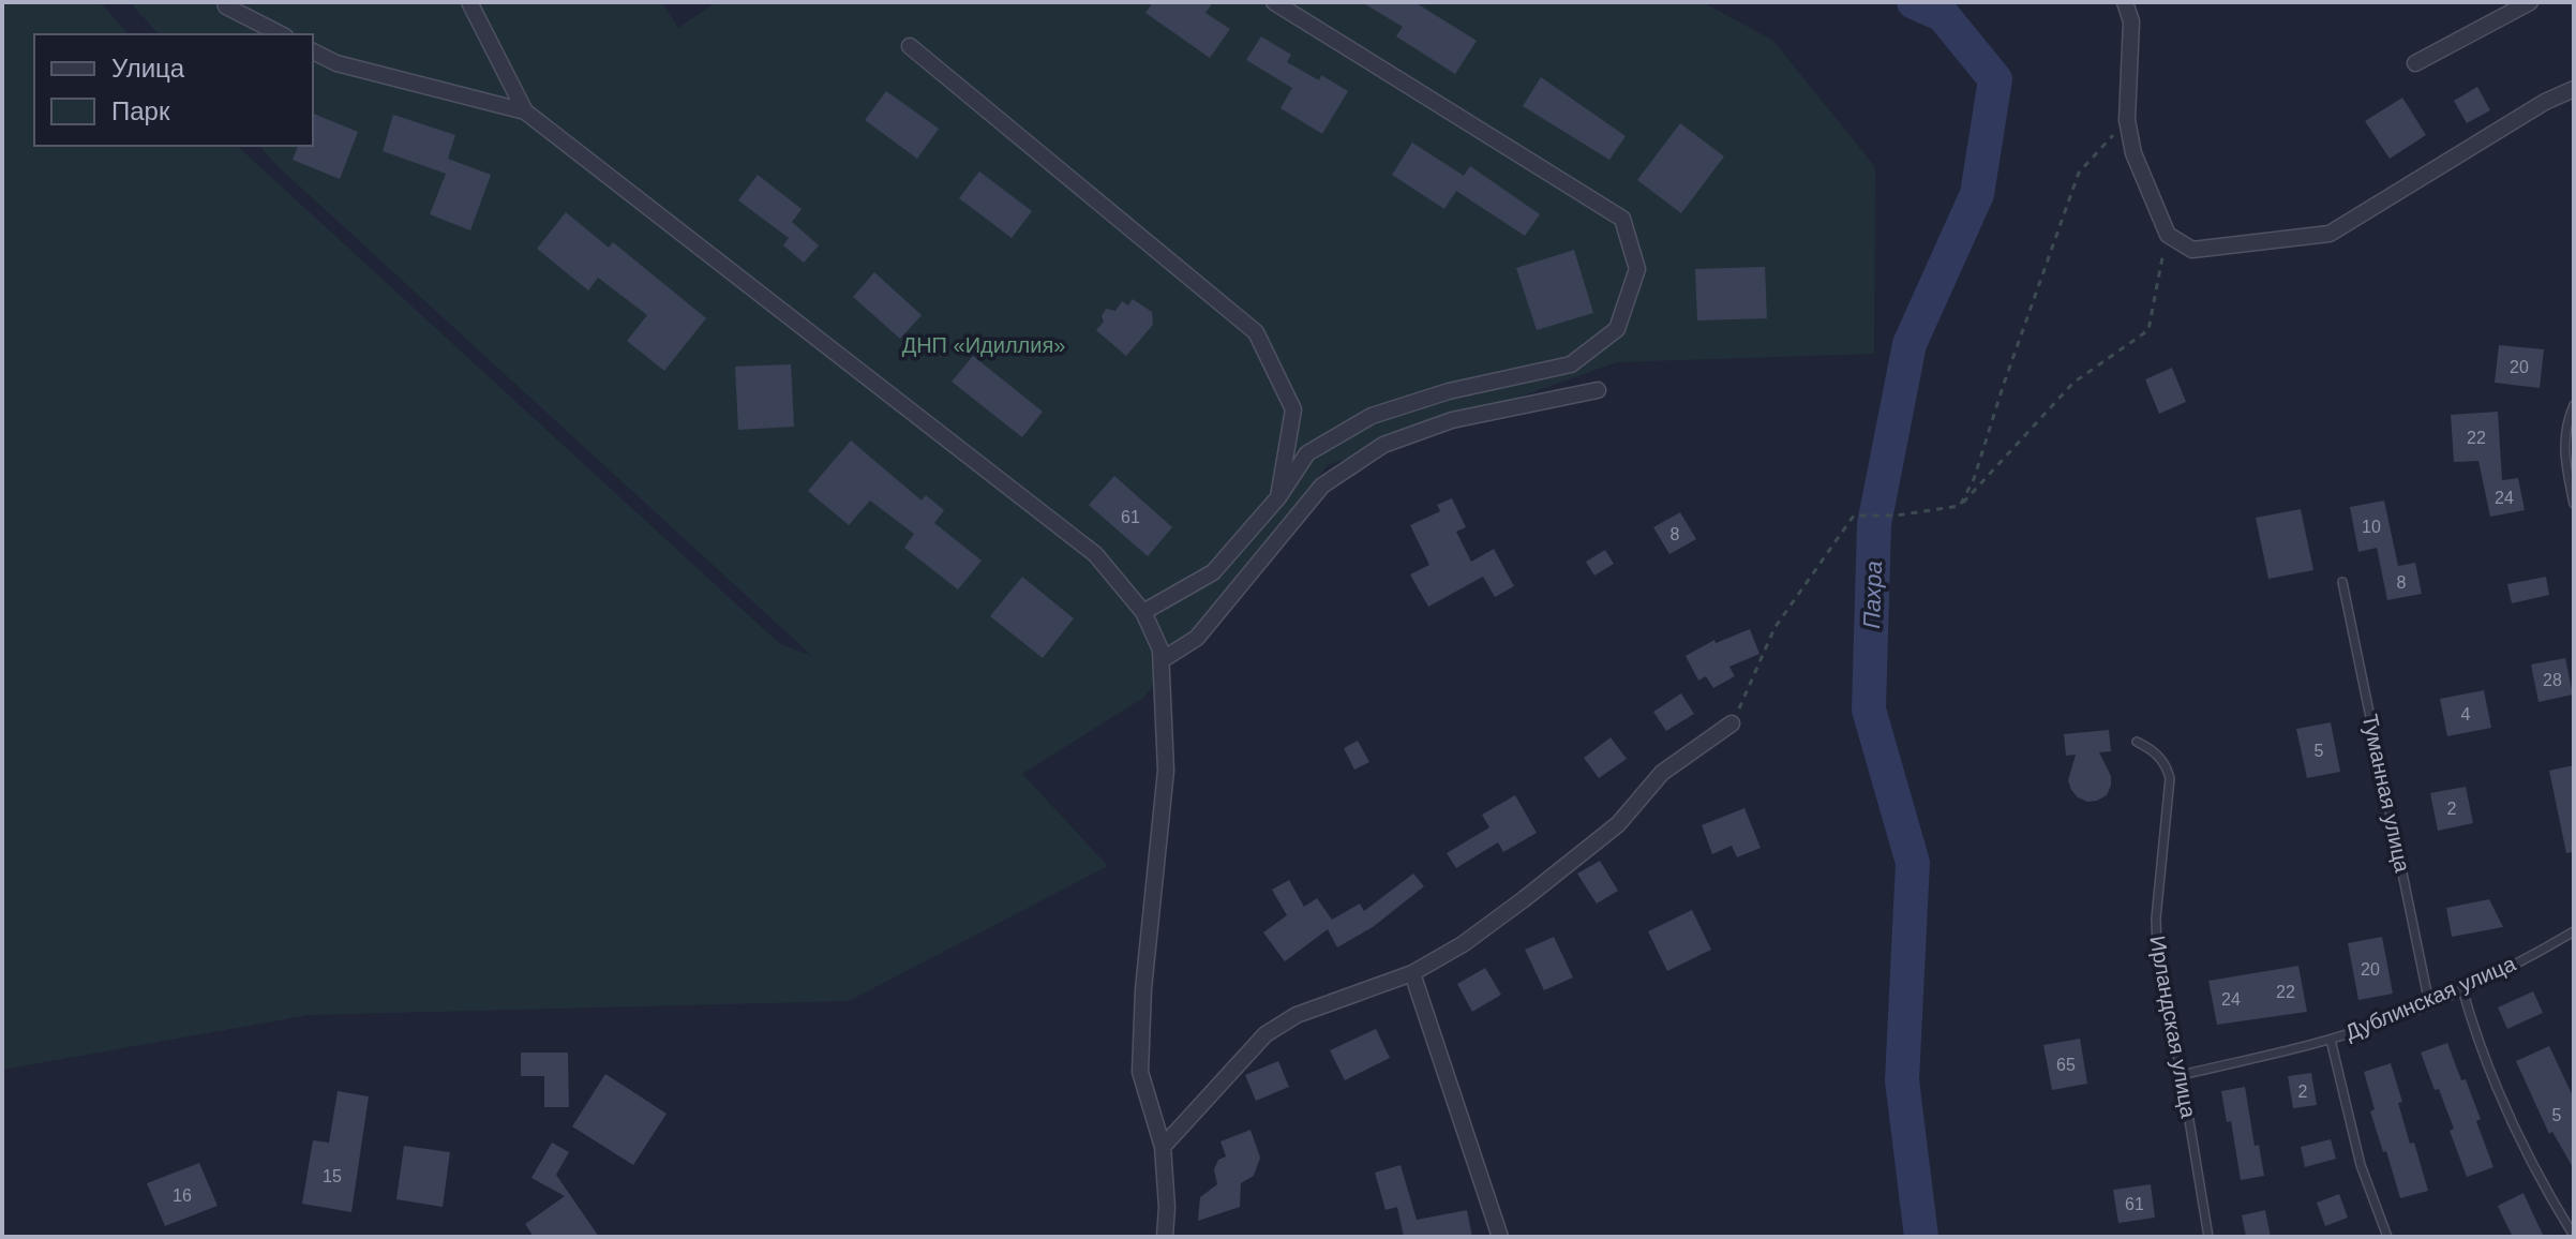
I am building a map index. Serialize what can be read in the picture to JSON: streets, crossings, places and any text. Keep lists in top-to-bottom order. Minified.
{"streets":{"lane":["Туманная улица","Дублинская улица","Ирландская улица"]},"crossings":[["Туманная улица","Дублинская улица"],["Дублинская улица","Ирландская улица"]],"water":["Пахра"],"parks":["ДНП «Идиллия»"],"house_numbers":["20","22","24","61","10","8","8","28","4","5","2","20","22","24","65","2","5","15","16","61"],"legend":["Улица","Парк"]}
